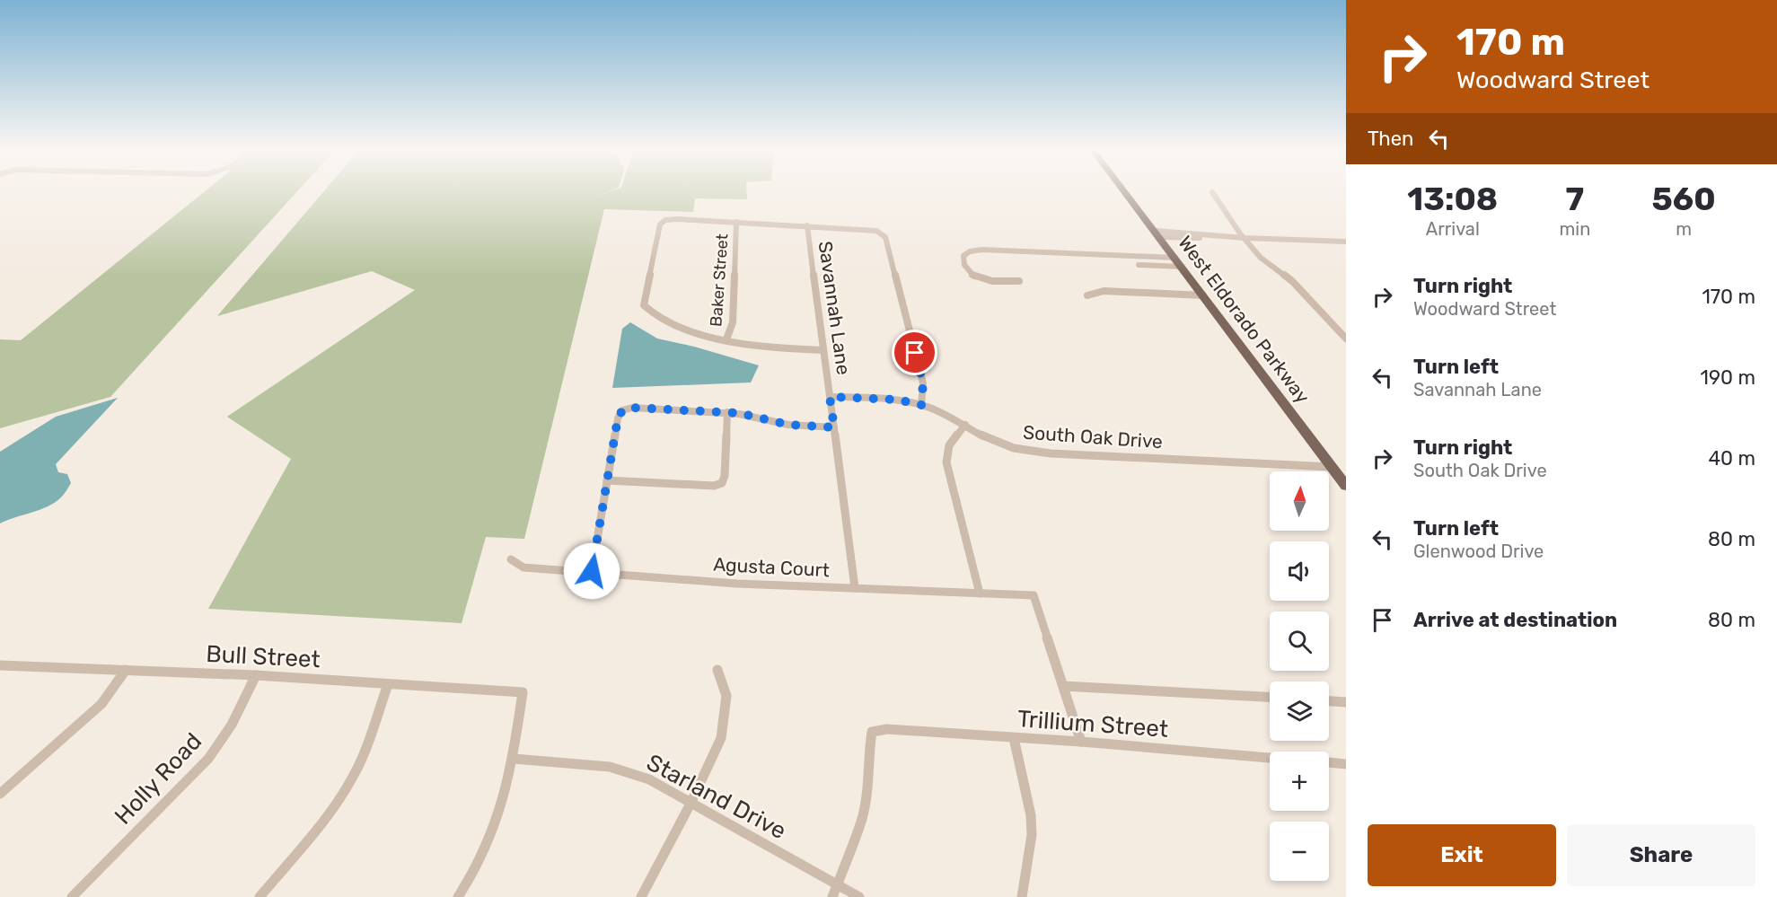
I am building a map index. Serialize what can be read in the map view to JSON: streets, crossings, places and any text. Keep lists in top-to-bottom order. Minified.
{"streets":{"main road":["West Eldorado Parkway"],"street":["Baker Street","Savannah Lane","South Oak Drive","Agusta Court","Bull Street","Trillium Street","Holly Road","Starland Drive"]},"crossings":[["Savannah Lane","South Oak Drive"],["Savannah Lane","Agusta Court"],["West Eldorado Parkway","South Oak Drive"],["Bull Street","Holly Road"],["Bull Street","Starland Drive"],["Trillium Street","Starland Drive"]],"north":"top","page":{"turn":["170 m","Woodward Street"],"then":"Then","eta":["13:08","Arrival","7","min","560","m"],"list":[{"name":"Turn right","note":"Woodward Street","value":"170 m"},{"name":"Turn left","note":"Savannah Lane","value":"190 m"},{"name":"Turn right","note":"South Oak Drive","value":"40 m"},{"name":"Turn left","note":"Glenwood Drive","value":"80 m"},{"name":"Arrive at destination","value":"80 m"}],"map_buttons":["+","−"],"buttons":["Exit","Share"]}}
